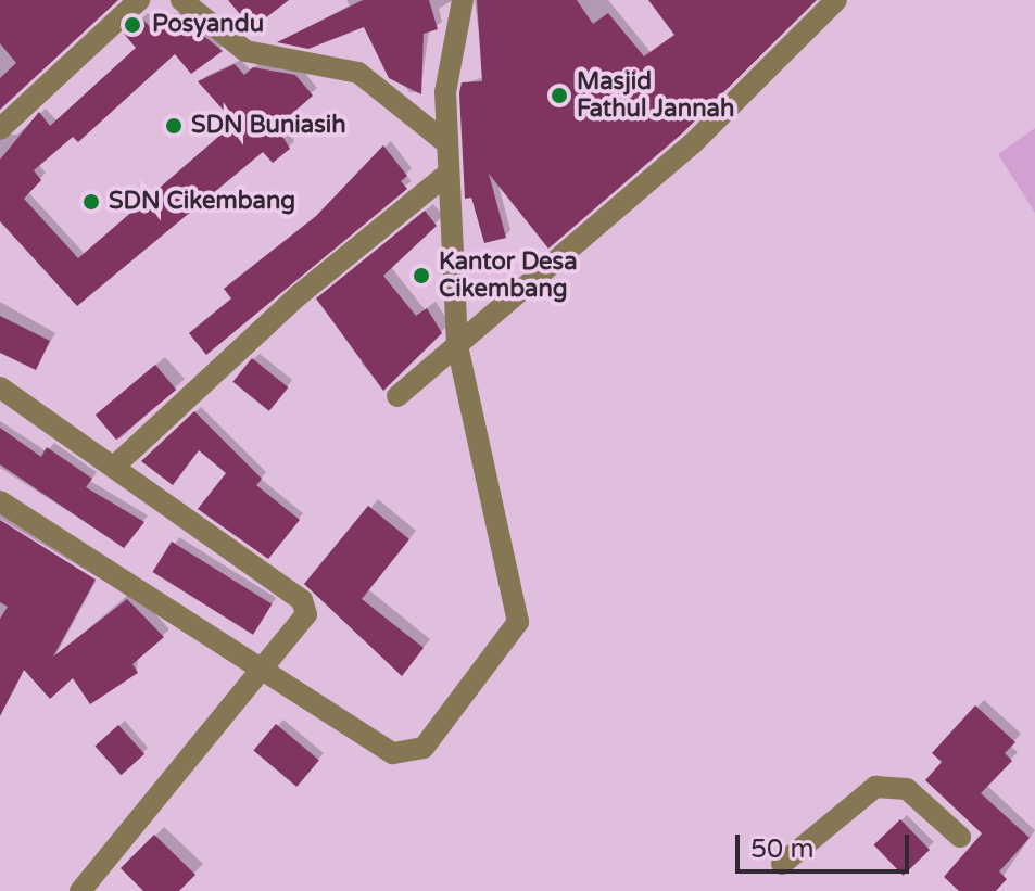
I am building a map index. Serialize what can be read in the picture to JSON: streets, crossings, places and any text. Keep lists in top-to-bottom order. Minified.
{"places":["Posyandu","Masjid Fathul Jannah","SDN Buniasih","SDN Cikembang","Kantor Desa Cikembang"],"scale_bar":"50 m"}
